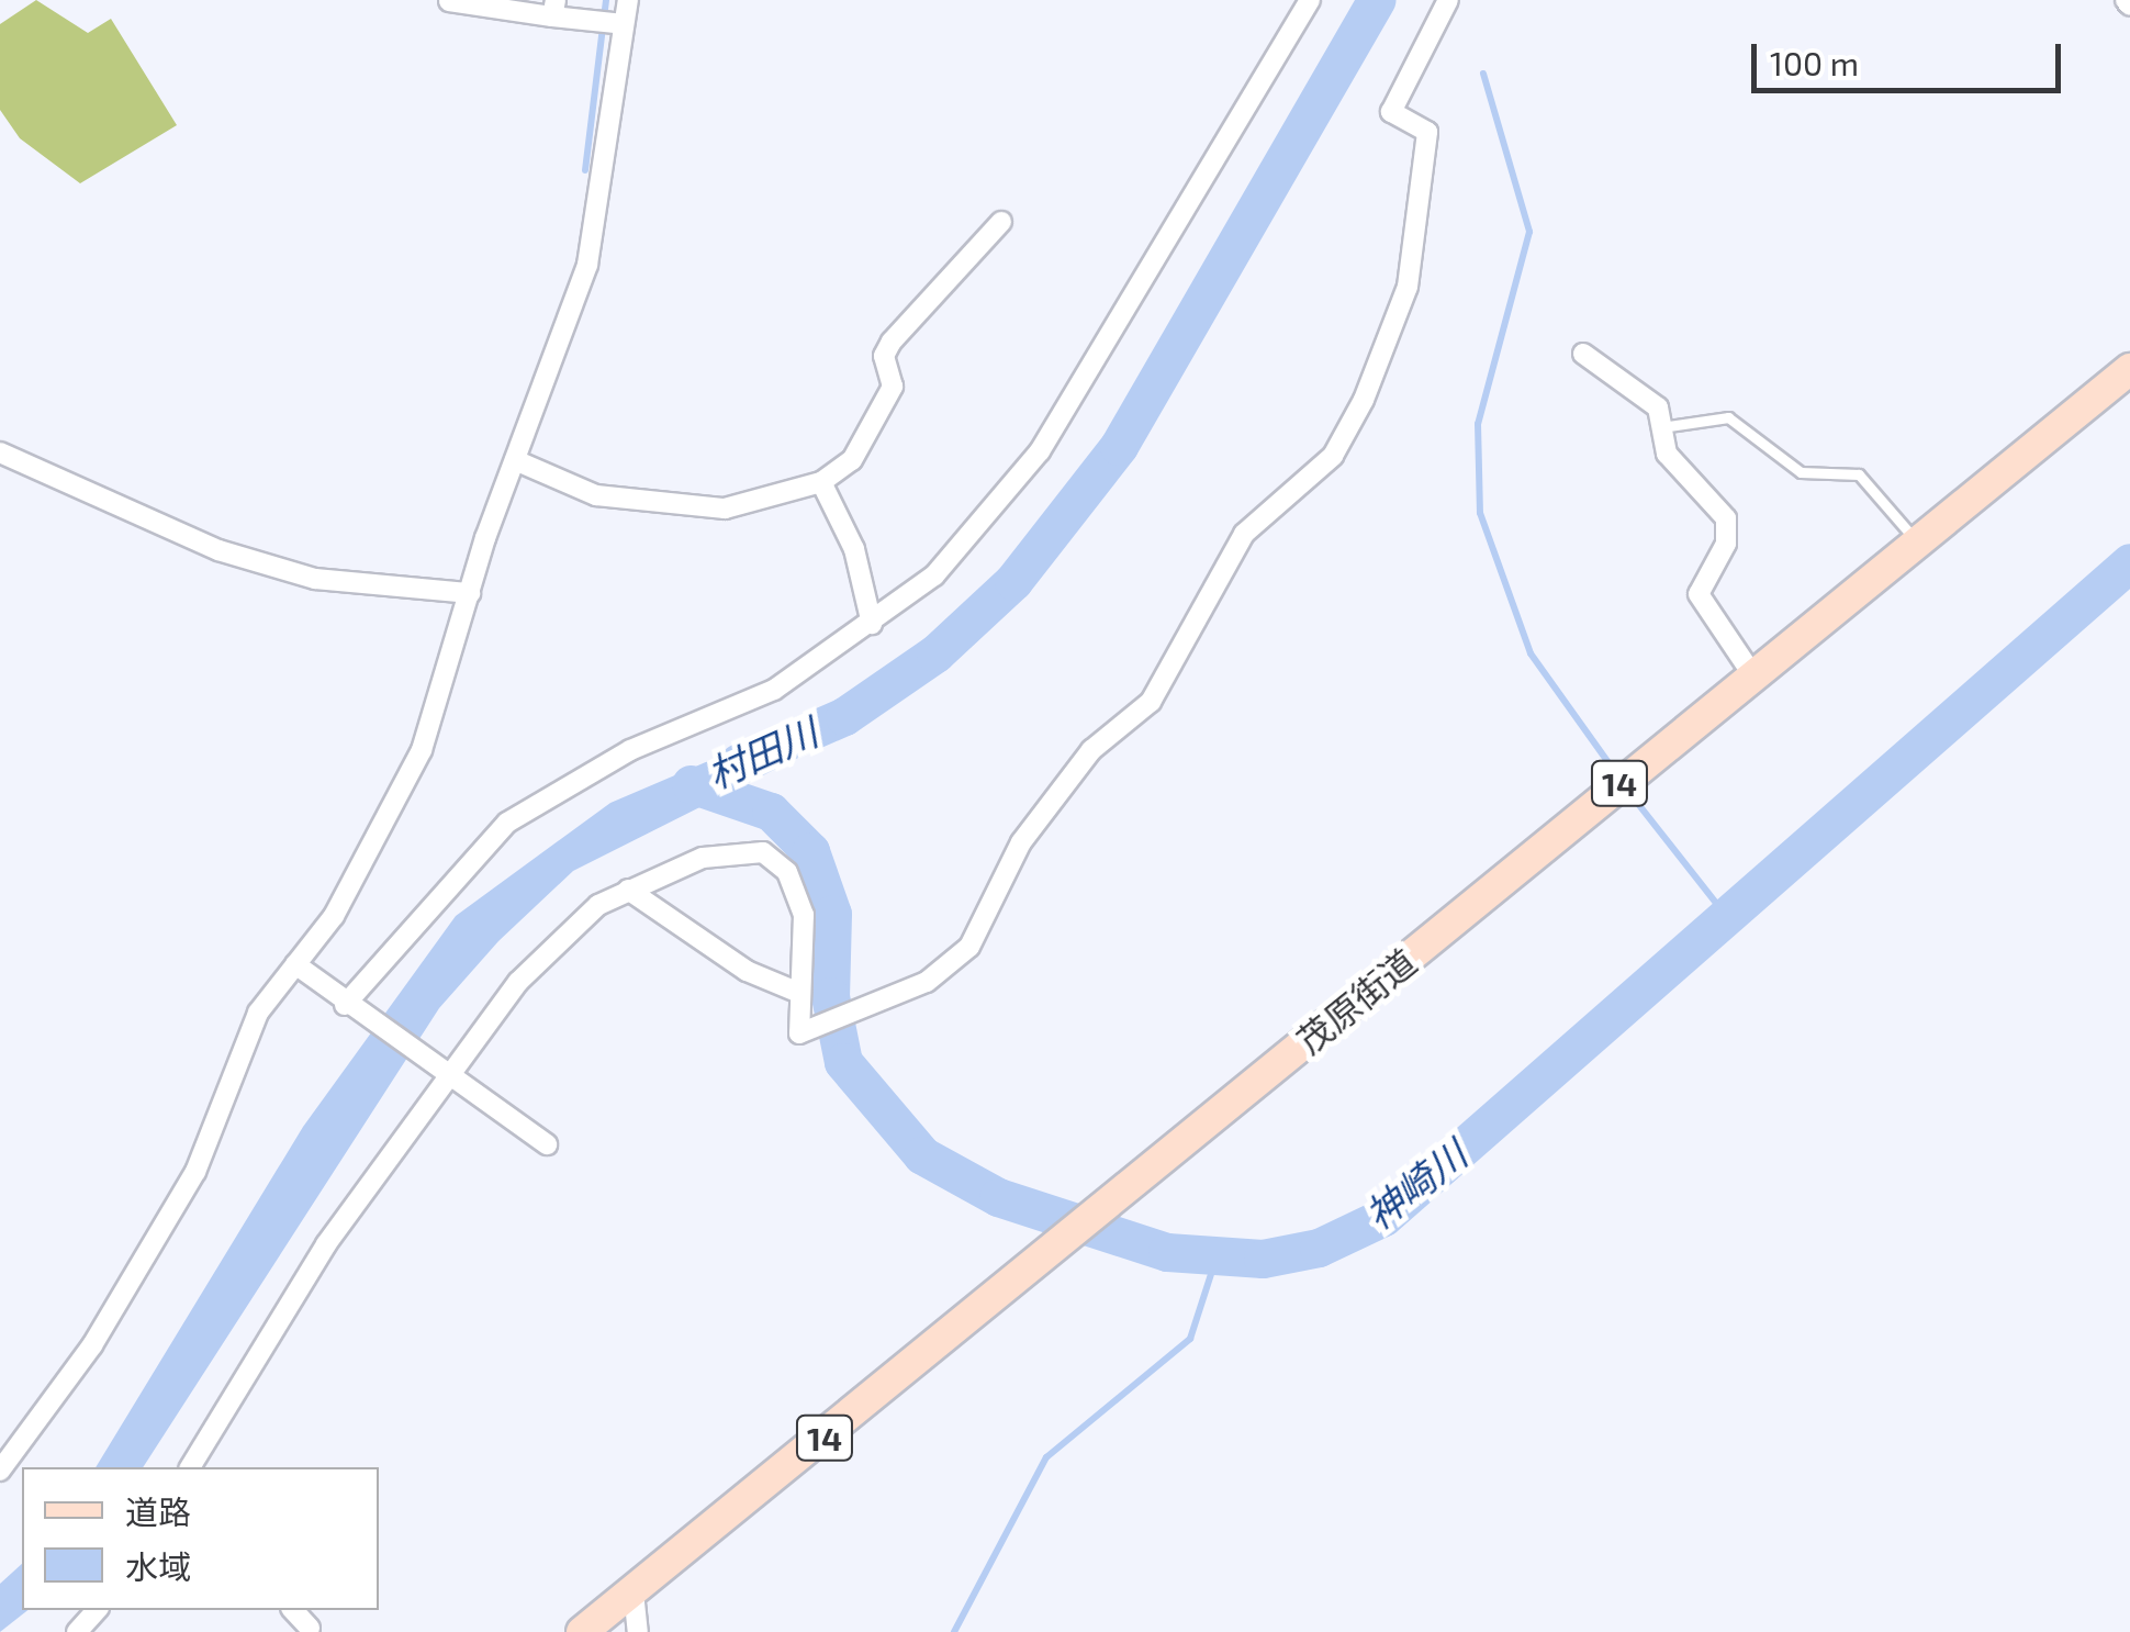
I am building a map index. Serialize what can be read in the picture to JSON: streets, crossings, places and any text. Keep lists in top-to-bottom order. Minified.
{"streets":{"main road":["14","茂原街道"]},"water":["村田川","神崎川"],"legend":["道路","水域"],"scale_bar":"100 m"}
